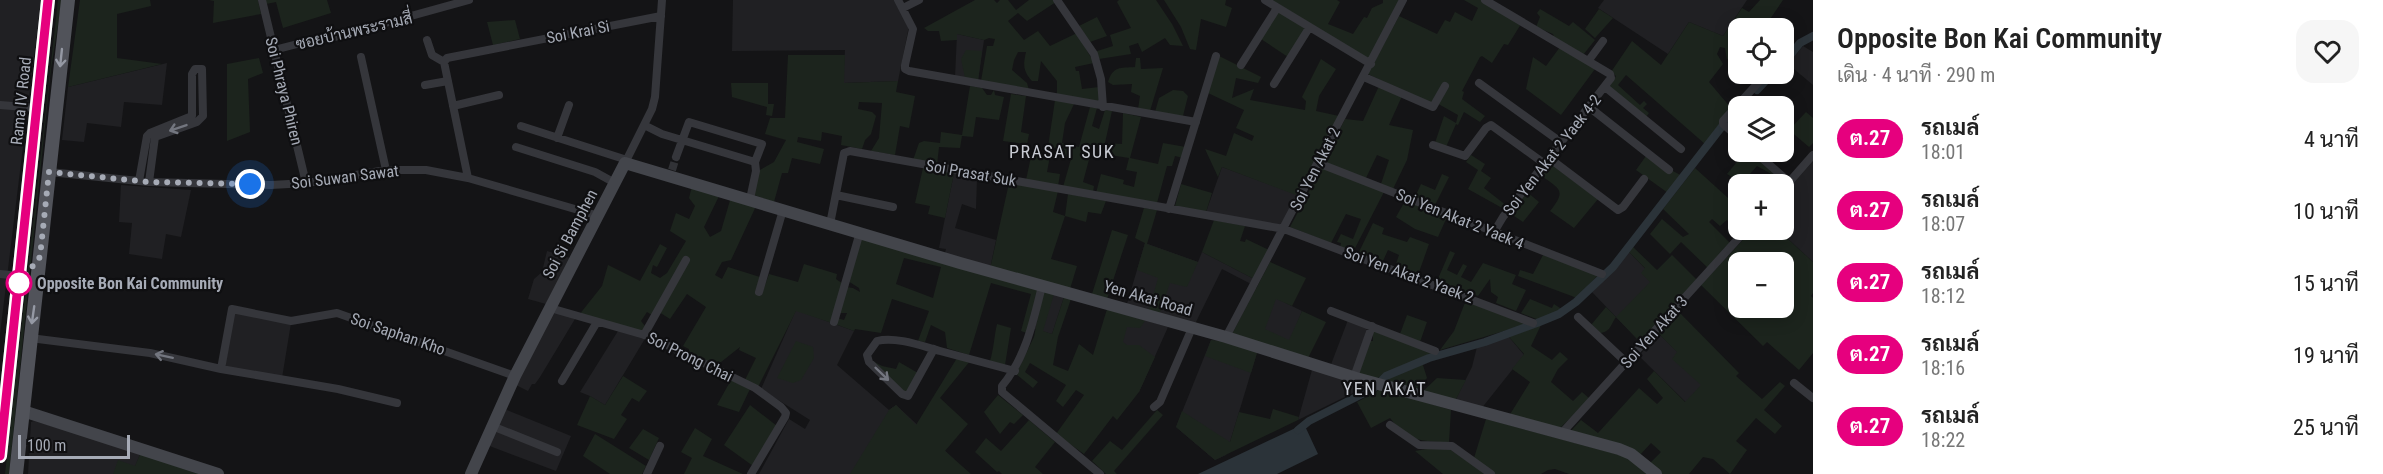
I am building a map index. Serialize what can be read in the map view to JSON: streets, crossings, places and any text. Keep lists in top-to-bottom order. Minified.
{"streets":{"main road":["Rama IV Road"],"street":["ซอยบ้านพระรามสี่","Soi Krai Si","Soi Phraya Phiren","Soi Yen Akat 2 Yaek 4-2","Soi Yen Akat 2","Soi Prasat Suk","Soi Suwan Sawat","Soi Yen Akat 2 Yaek 4","Soi Si Bamphen","Soi Yen Akat 2 Yaek 2","Yen Akat Road","Soi Yen Akat 3","Soi Saphan Kho","Soi Prong Chai"]},"crossings":[["ซอยบ้านพระรามสี่","Soi Phraya Phiren"],["Soi Krai Si","Soi Si Bamphen"],["Soi Phraya Phiren","Soi Suwan Sawat"],["Soi Yen Akat 2 Yaek 4-2","Soi Yen Akat 2 Yaek 4"],["Soi Yen Akat 2","Soi Prasat Suk"],["Soi Yen Akat 2","Soi Yen Akat 2 Yaek 4"],["Soi Yen Akat 2","Soi Yen Akat 2 Yaek 2"],["Soi Yen Akat 2","Yen Akat Road"],["Soi Prasat Suk","Soi Yen Akat 2 Yaek 2"],["Soi Prasat Suk","Yen Akat Road"],["Soi Suwan Sawat","Soi Si Bamphen"],["Soi Si Bamphen","Yen Akat Road"],["Soi Si Bamphen","Soi Saphan Kho"],["Soi Si Bamphen","Soi Prong Chai"],["Yen Akat Road","Soi Yen Akat 3"]],"districts":["PRASAT SUK","YEN AKAT"],"places":["Opposite Bon Kai Community"],"lines":["bus line ต.27"],"scale_bar":"100 m","page":{"heading":["Opposite Bon Kai Community","เดิน · 4 นาที · 290 m"],"map_buttons":["+","−"],"list":[{"mark":"ต.27","name":"รถเมล์","note":"18:01","value":"4 นาที"},{"mark":"ต.27","name":"รถเมล์","note":"18:07","value":"10 นาที"},{"mark":"ต.27","name":"รถเมล์","note":"18:12","value":"15 นาที"},{"mark":"ต.27","name":"รถเมล์","note":"18:16","value":"19 นาที"},{"mark":"ต.27","name":"รถเมล์","note":"18:22","value":"25 นาที"}],"scale":"100 m"}}
